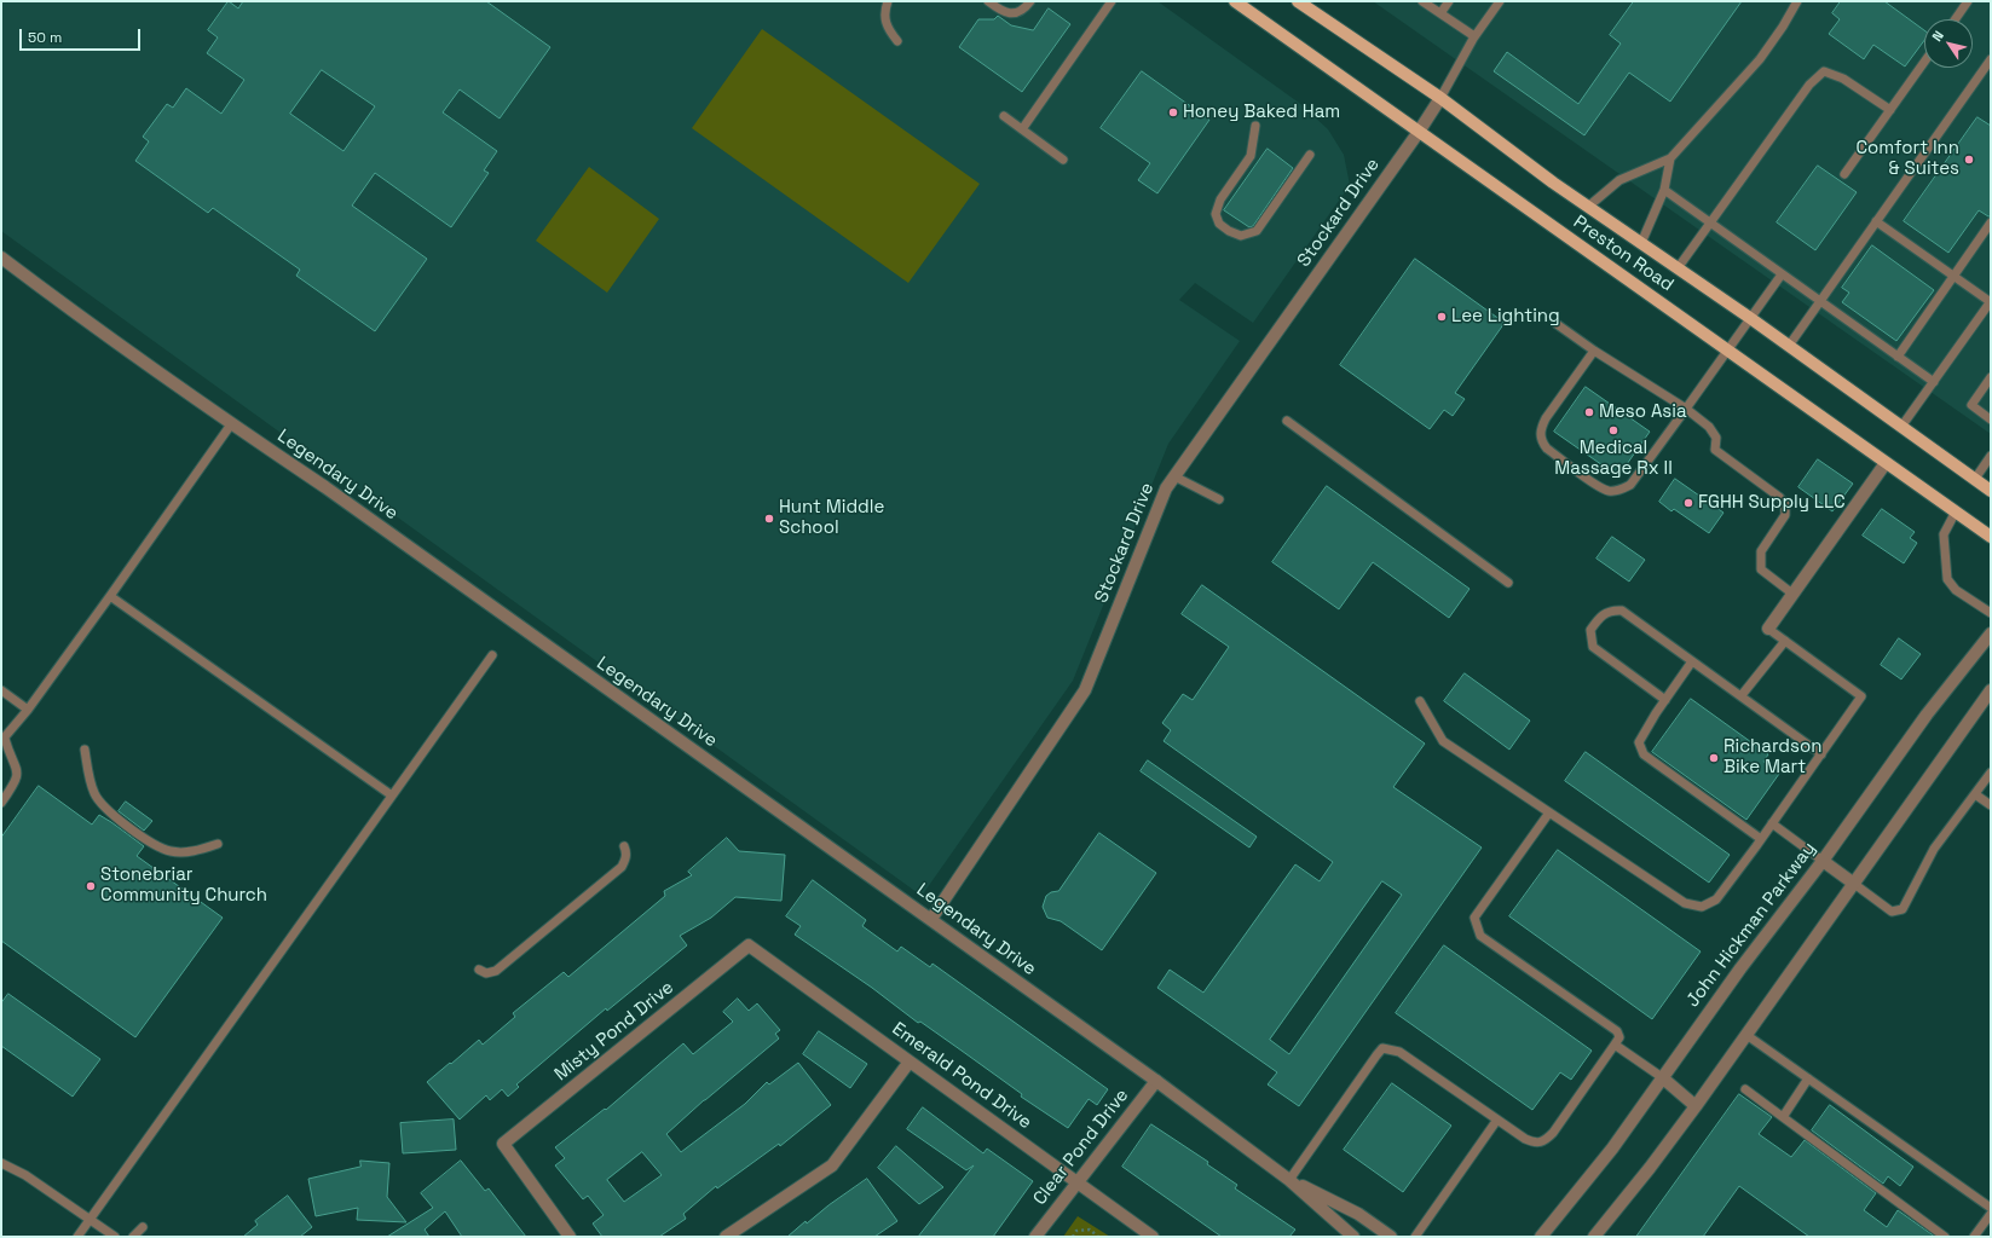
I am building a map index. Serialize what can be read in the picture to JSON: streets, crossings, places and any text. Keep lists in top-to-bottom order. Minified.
{"streets":{"main road":["Preston Road"],"street":["Stockard Drive","Legendary Drive","John Hickman Parkway","Misty Pond Drive","Emerald Pond Drive","Clear Pond Drive"]},"crossings":[["Stockard Drive","Preston Road"],["Stockard Drive","Legendary Drive"],["Legendary Drive","Clear Pond Drive"],["Misty Pond Drive","Emerald Pond Drive"],["Emerald Pond Drive","Clear Pond Drive"]],"places":["Honey Baked Ham","Comfort Inn & Suites","Lee Lighting","Meso Asia","Medical Massage Rx II","FGHH Supply LLC","Hunt Middle School","Richardson Bike Mart","Stonebriar Community Church"],"scale_bar":"50 m","north":"top left"}
